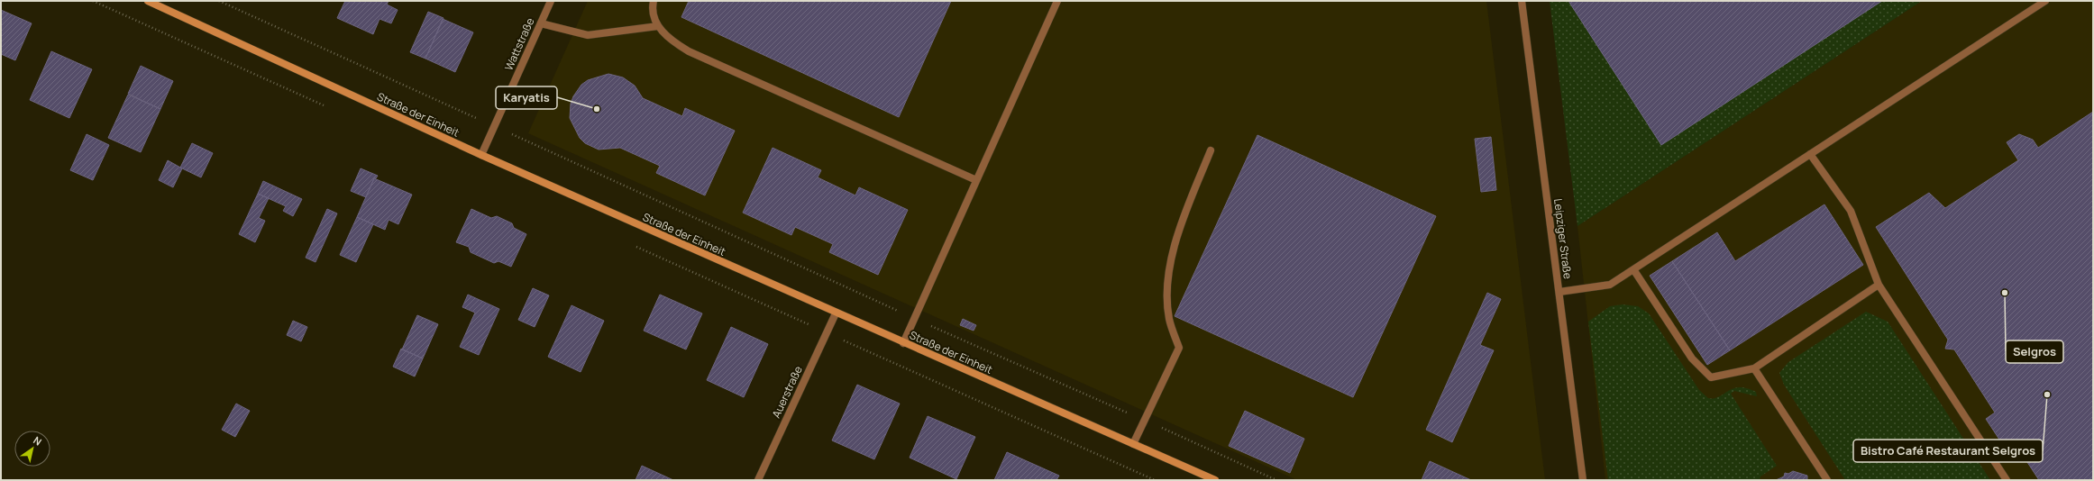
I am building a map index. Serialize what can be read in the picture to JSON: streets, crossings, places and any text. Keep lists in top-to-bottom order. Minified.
{"streets":{"street":["Wattstraße","Straße der Einheit","Leipziger Straße","Auerstraße"]},"crossings":[["Wattstraße","Straße der Einheit"],["Straße der Einheit","Auerstraße"]],"places":["Karyatis","Selgros","Bistro Café Restaurant Selgros"],"north":"top right"}
